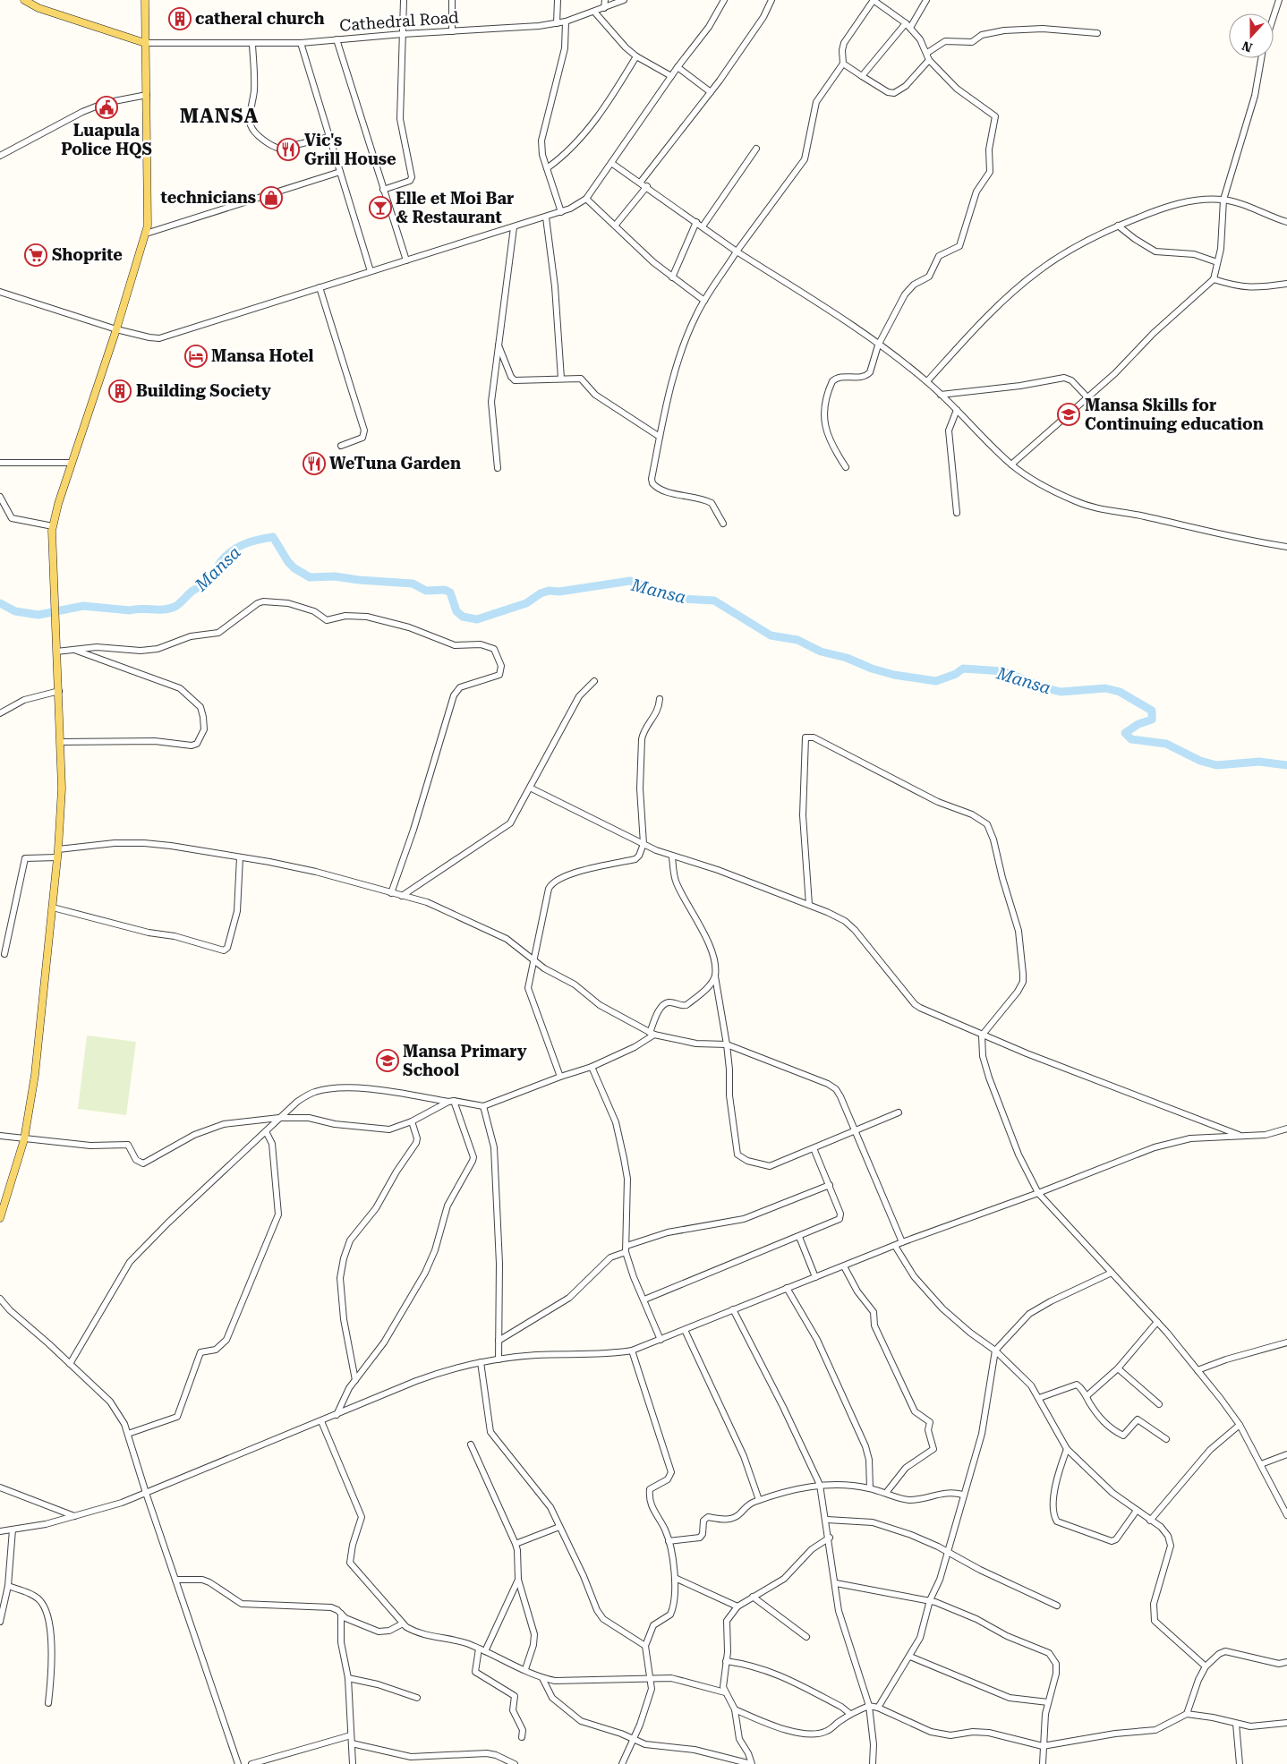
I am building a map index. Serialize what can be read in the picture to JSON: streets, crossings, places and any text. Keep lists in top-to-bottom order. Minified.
{"streets":{"street":["Cathedral Road"]},"districts":["MANSA"],"water":["Mansa"],"places":{"building":["catheral church","Building Society"],"public building":["Luapula Police HQS"],"restaurant":["Vic's Grill House","WeTuna Garden"],"shop":["technicians"],"bar":["Elle et Moi Bar & Restaurant"],"supermarket":["Shoprite"],"hotel":["Mansa Hotel"],"school or university":["Mansa Skills for Continuing education","Mansa Primary School"]},"north":"bottom"}
